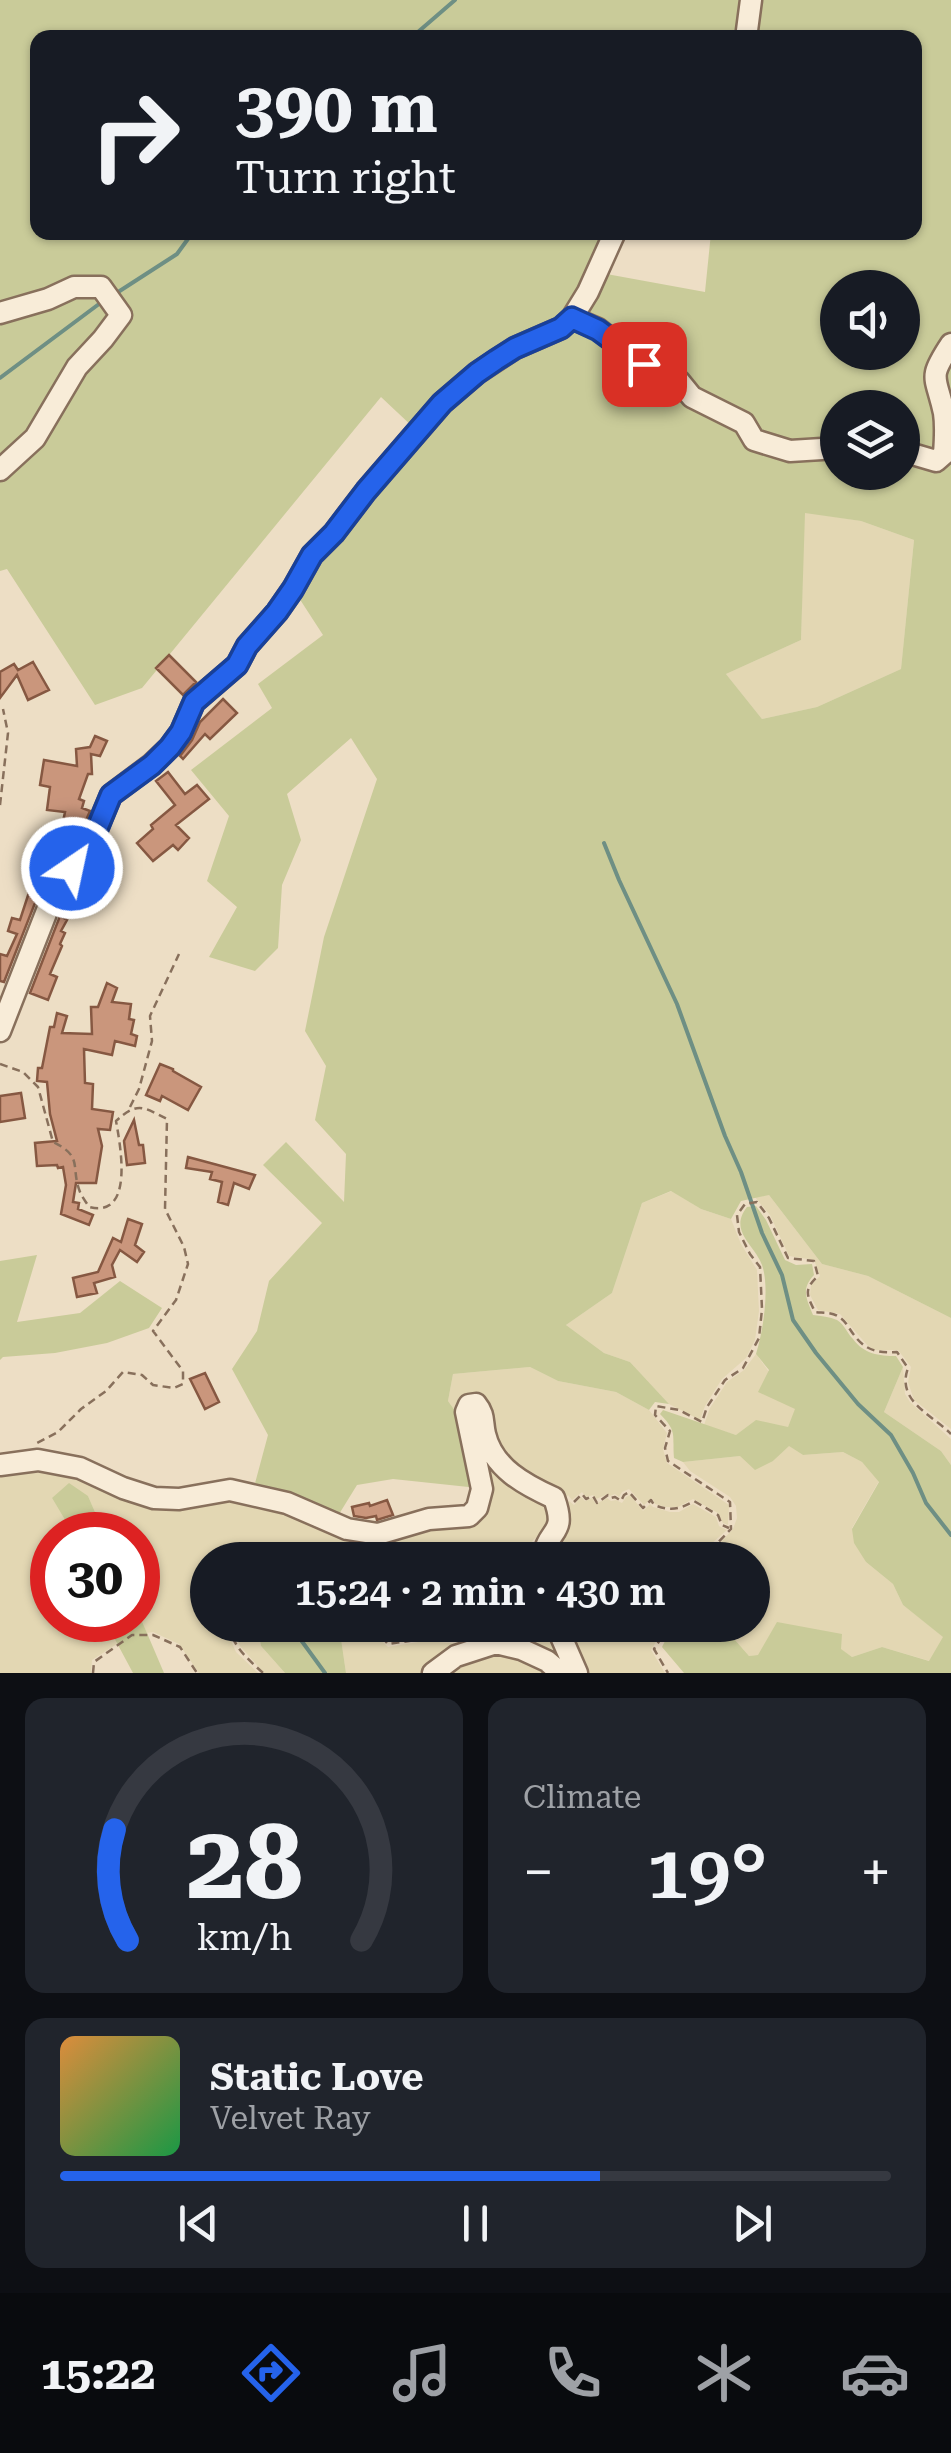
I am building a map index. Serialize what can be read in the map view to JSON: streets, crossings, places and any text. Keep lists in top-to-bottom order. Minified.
{"page":{"turn":["390 m","Turn right"],"limit":"30","trip":"15:24 · 2 min · 430 m","tile":"Climate","heat":["−","19°","+"],"song":["Static Love","Velvet Ray"],"tabs":"15:22","gauge":["28","km/h"]}}
